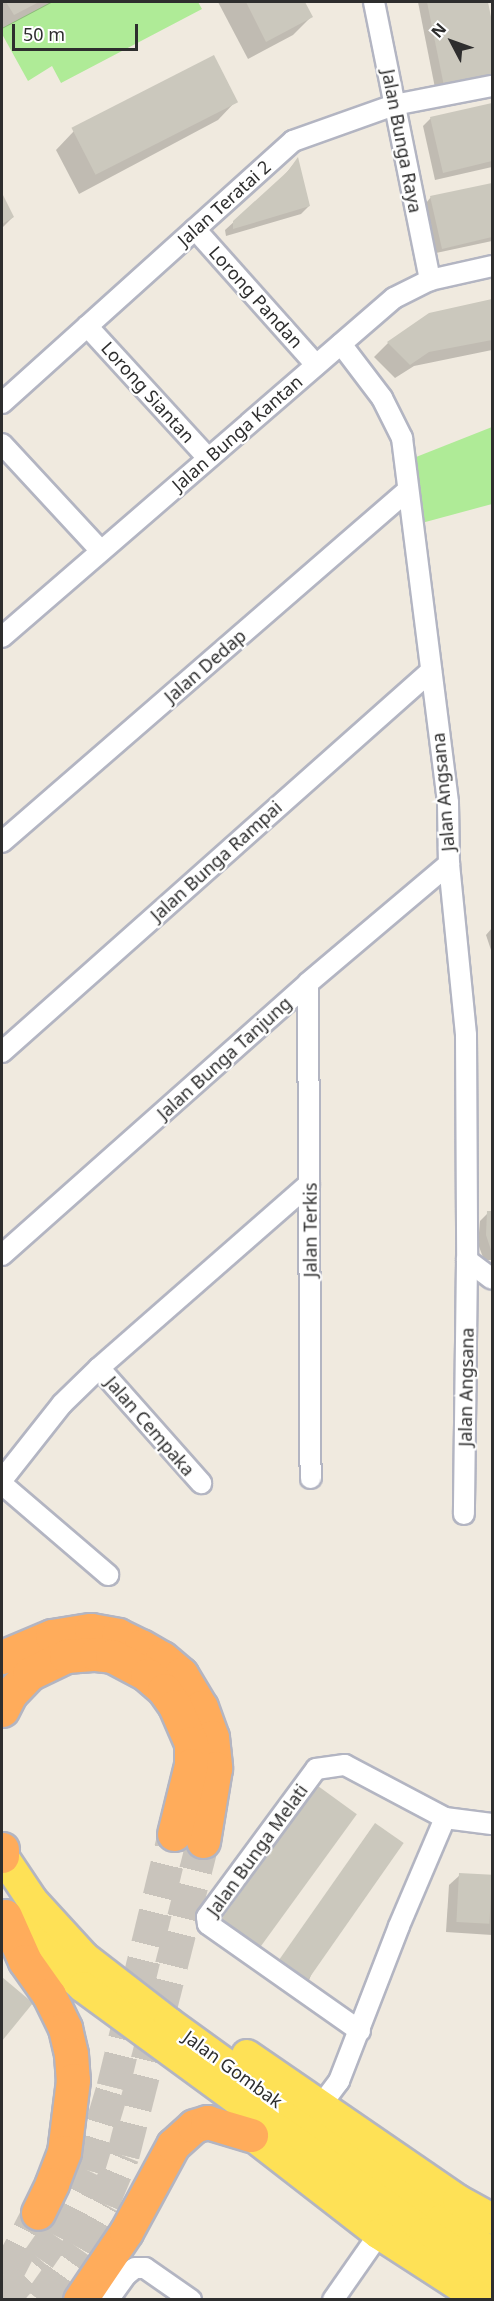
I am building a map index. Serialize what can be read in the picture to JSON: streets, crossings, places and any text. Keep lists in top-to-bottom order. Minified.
{"streets":{"main road":["Jalan Gombak"],"street":["Jalan Bunga Raya","Jalan Teratai 2","Lorong Pandan","Lorong Siantan","Jalan Bunga Kantan","Jalan Dedap","Jalan Angsana","Jalan Bunga Rampai","Jalan Bunga Tanjung","Jalan Terkis","Jalan Cempaka","Jalan Bunga Melati"]},"crossings":[["Jalan Bunga Raya","Jalan Teratai 2"],["Jalan Bunga Raya","Jalan Bunga Kantan"],["Jalan Teratai 2","Lorong Pandan"],["Jalan Teratai 2","Lorong Siantan"],["Lorong Pandan","Jalan Bunga Kantan"],["Lorong Siantan","Jalan Bunga Kantan"],["Jalan Bunga Kantan","Jalan Angsana"],["Jalan Dedap","Jalan Angsana"],["Jalan Angsana","Jalan Bunga Rampai"],["Jalan Angsana","Jalan Bunga Tanjung"],["Jalan Bunga Tanjung","Jalan Terkis"]],"scale_bar":"50 m","north":"top left"}
